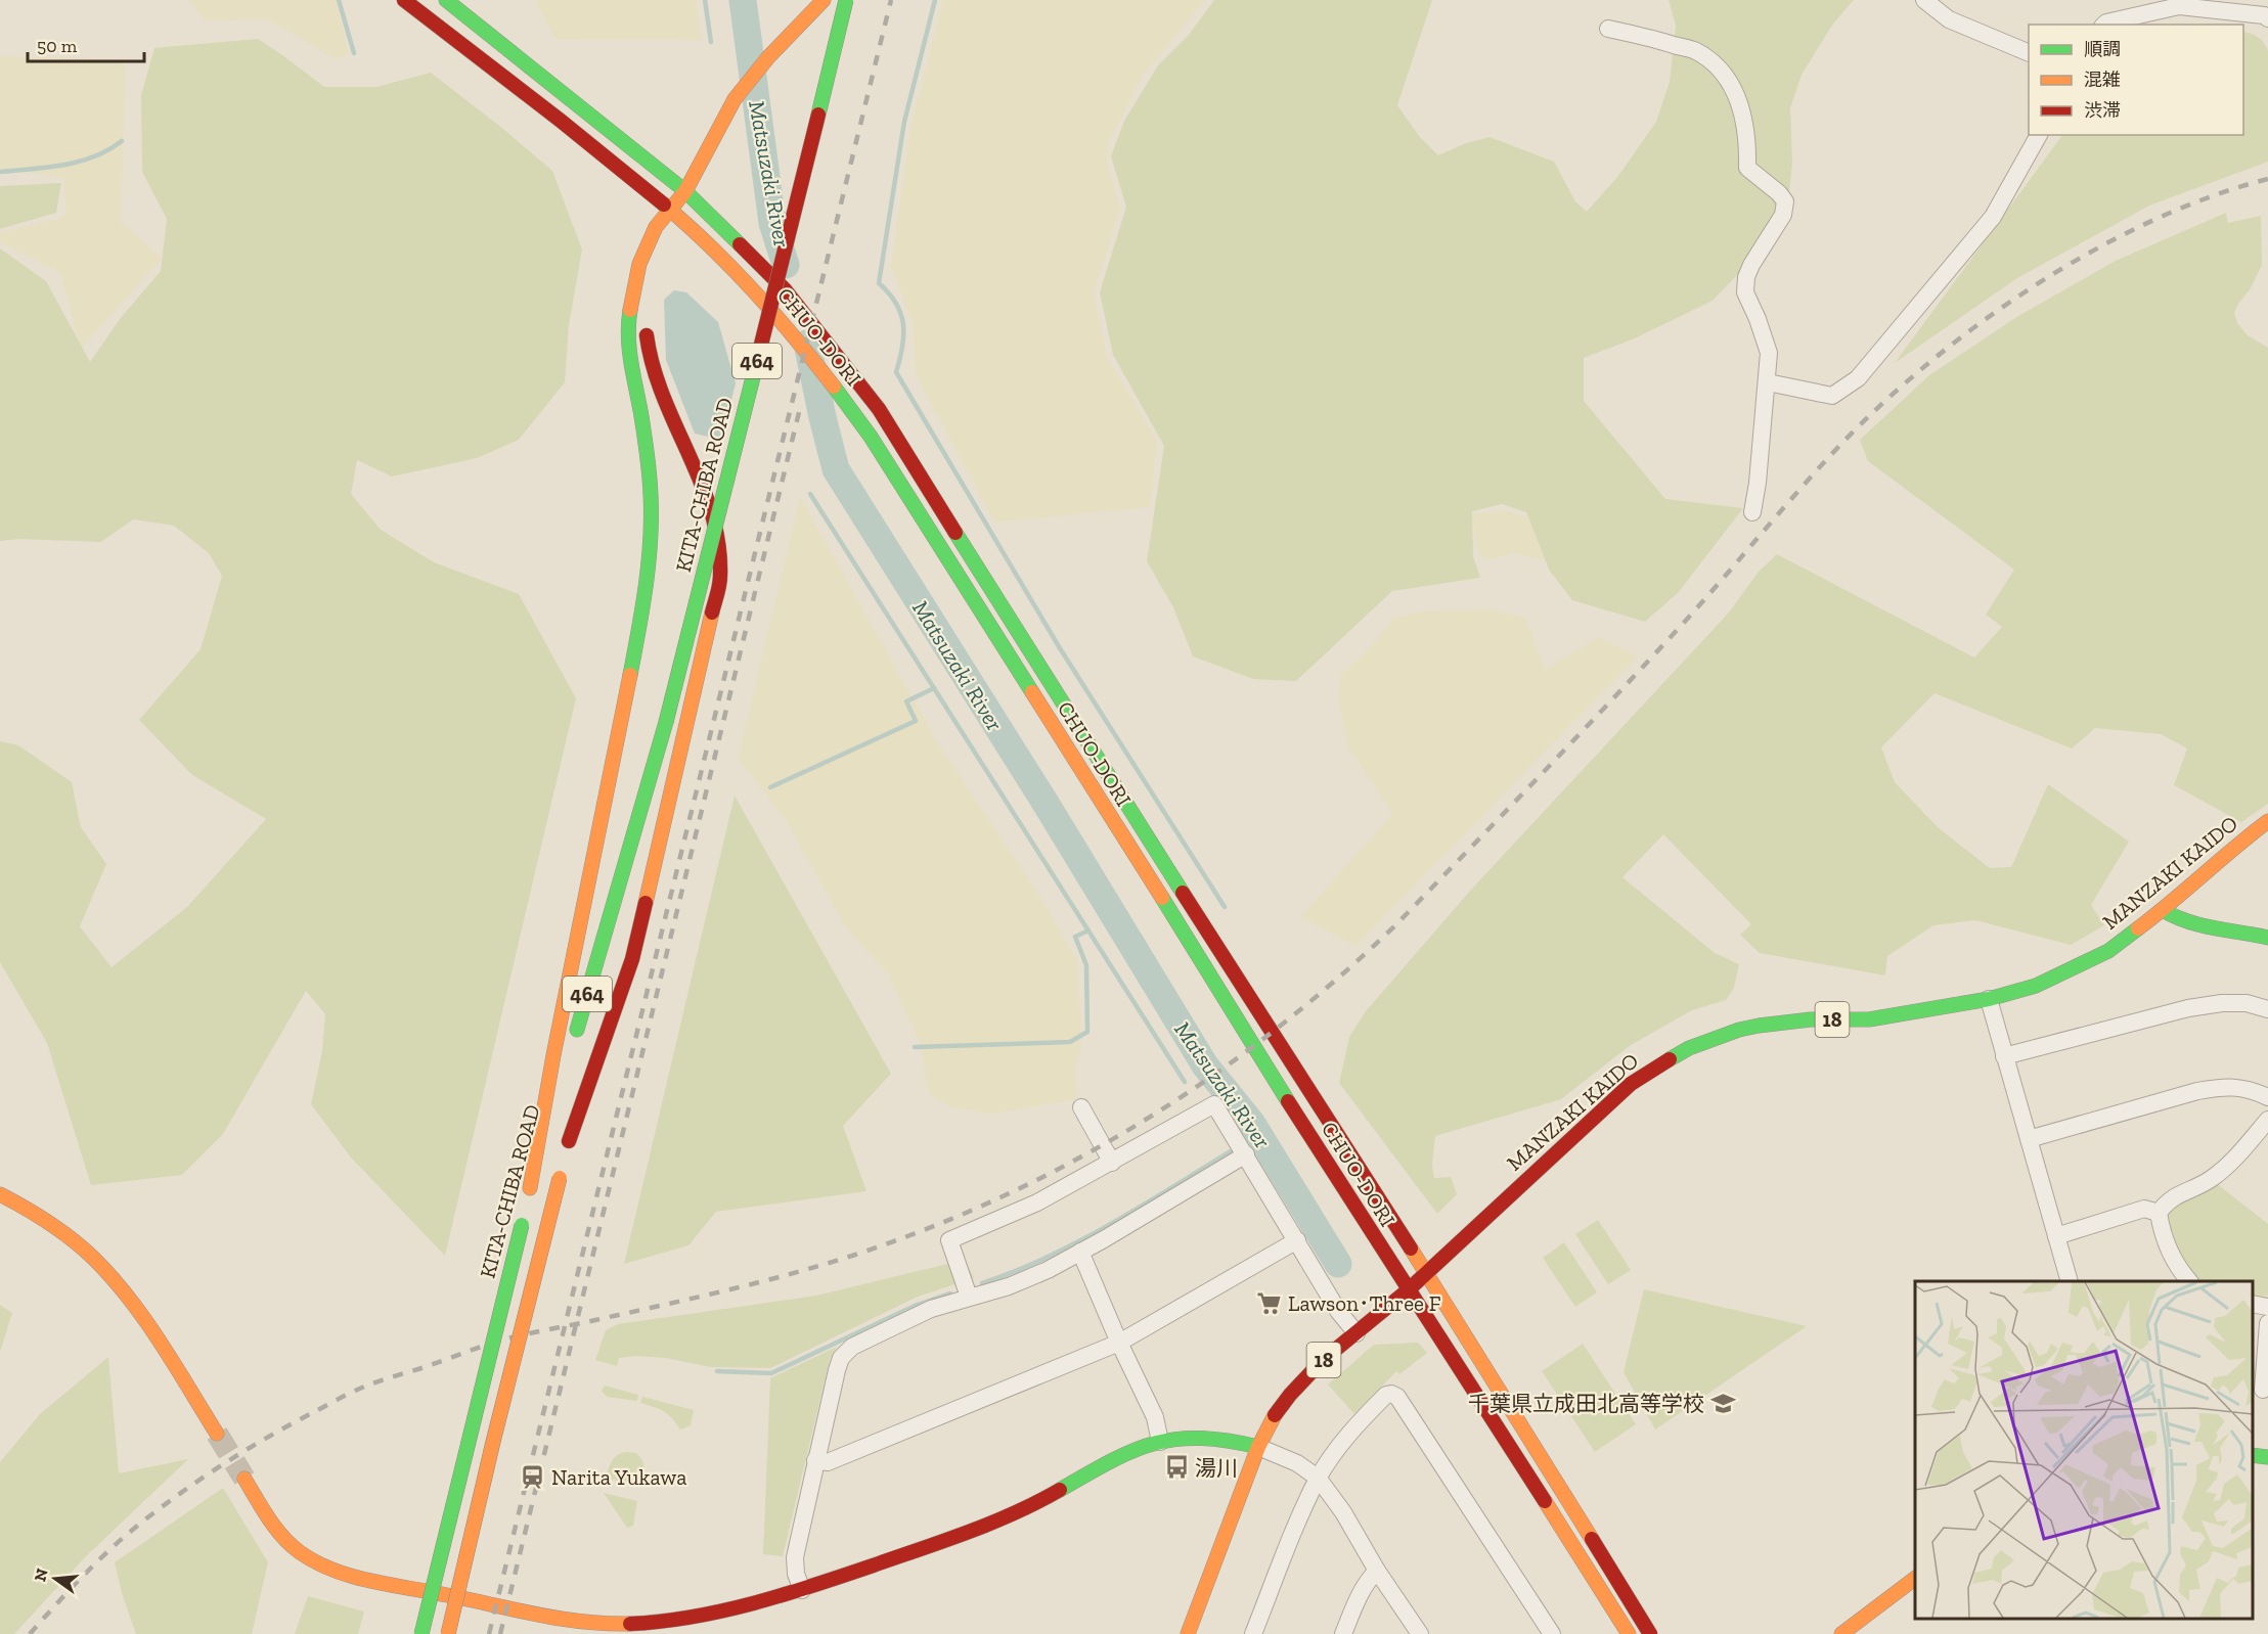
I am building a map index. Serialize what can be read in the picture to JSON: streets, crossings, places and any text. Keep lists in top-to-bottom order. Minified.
{"streets":{"main road":["CHUO-DORI","464","KITA-CHIBA ROAD","MANZAKI KAIDO","18"]},"crossings":[["CHUO-DORI","KITA-CHIBA ROAD"],["CHUO-DORI","MANZAKI KAIDO"]],"water":["Matsuzaki River"],"places":{"supermarket":["Lawson･Three F"],"school or university":["千葉県立成田北高等学校"],"bus stop":["湯川"],"station":["Narita Yukawa"]},"legend":["順調","混雑","渋滞"],"scale_bar":"50 m","north":"left"}
